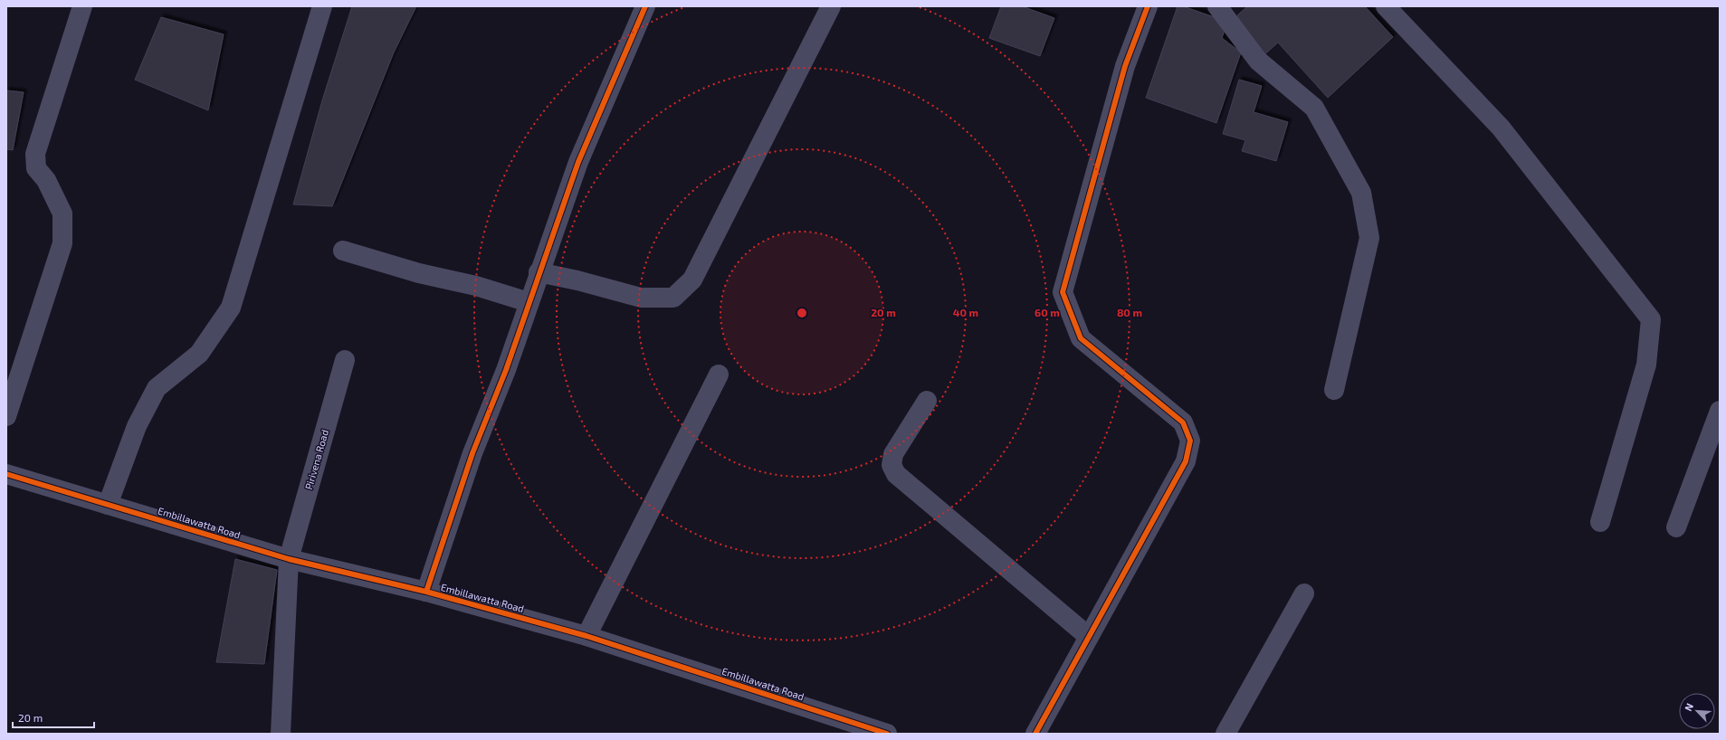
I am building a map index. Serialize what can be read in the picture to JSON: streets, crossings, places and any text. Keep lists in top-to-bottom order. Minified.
{"streets":{"street":["Pirivena Road","Embillawatta Road"]},"crossings":[["Pirivena Road","Embillawatta Road"]],"scale_bar":"20 m","north":"top left","rings":["20 m","40 m","60 m","80 m"]}
